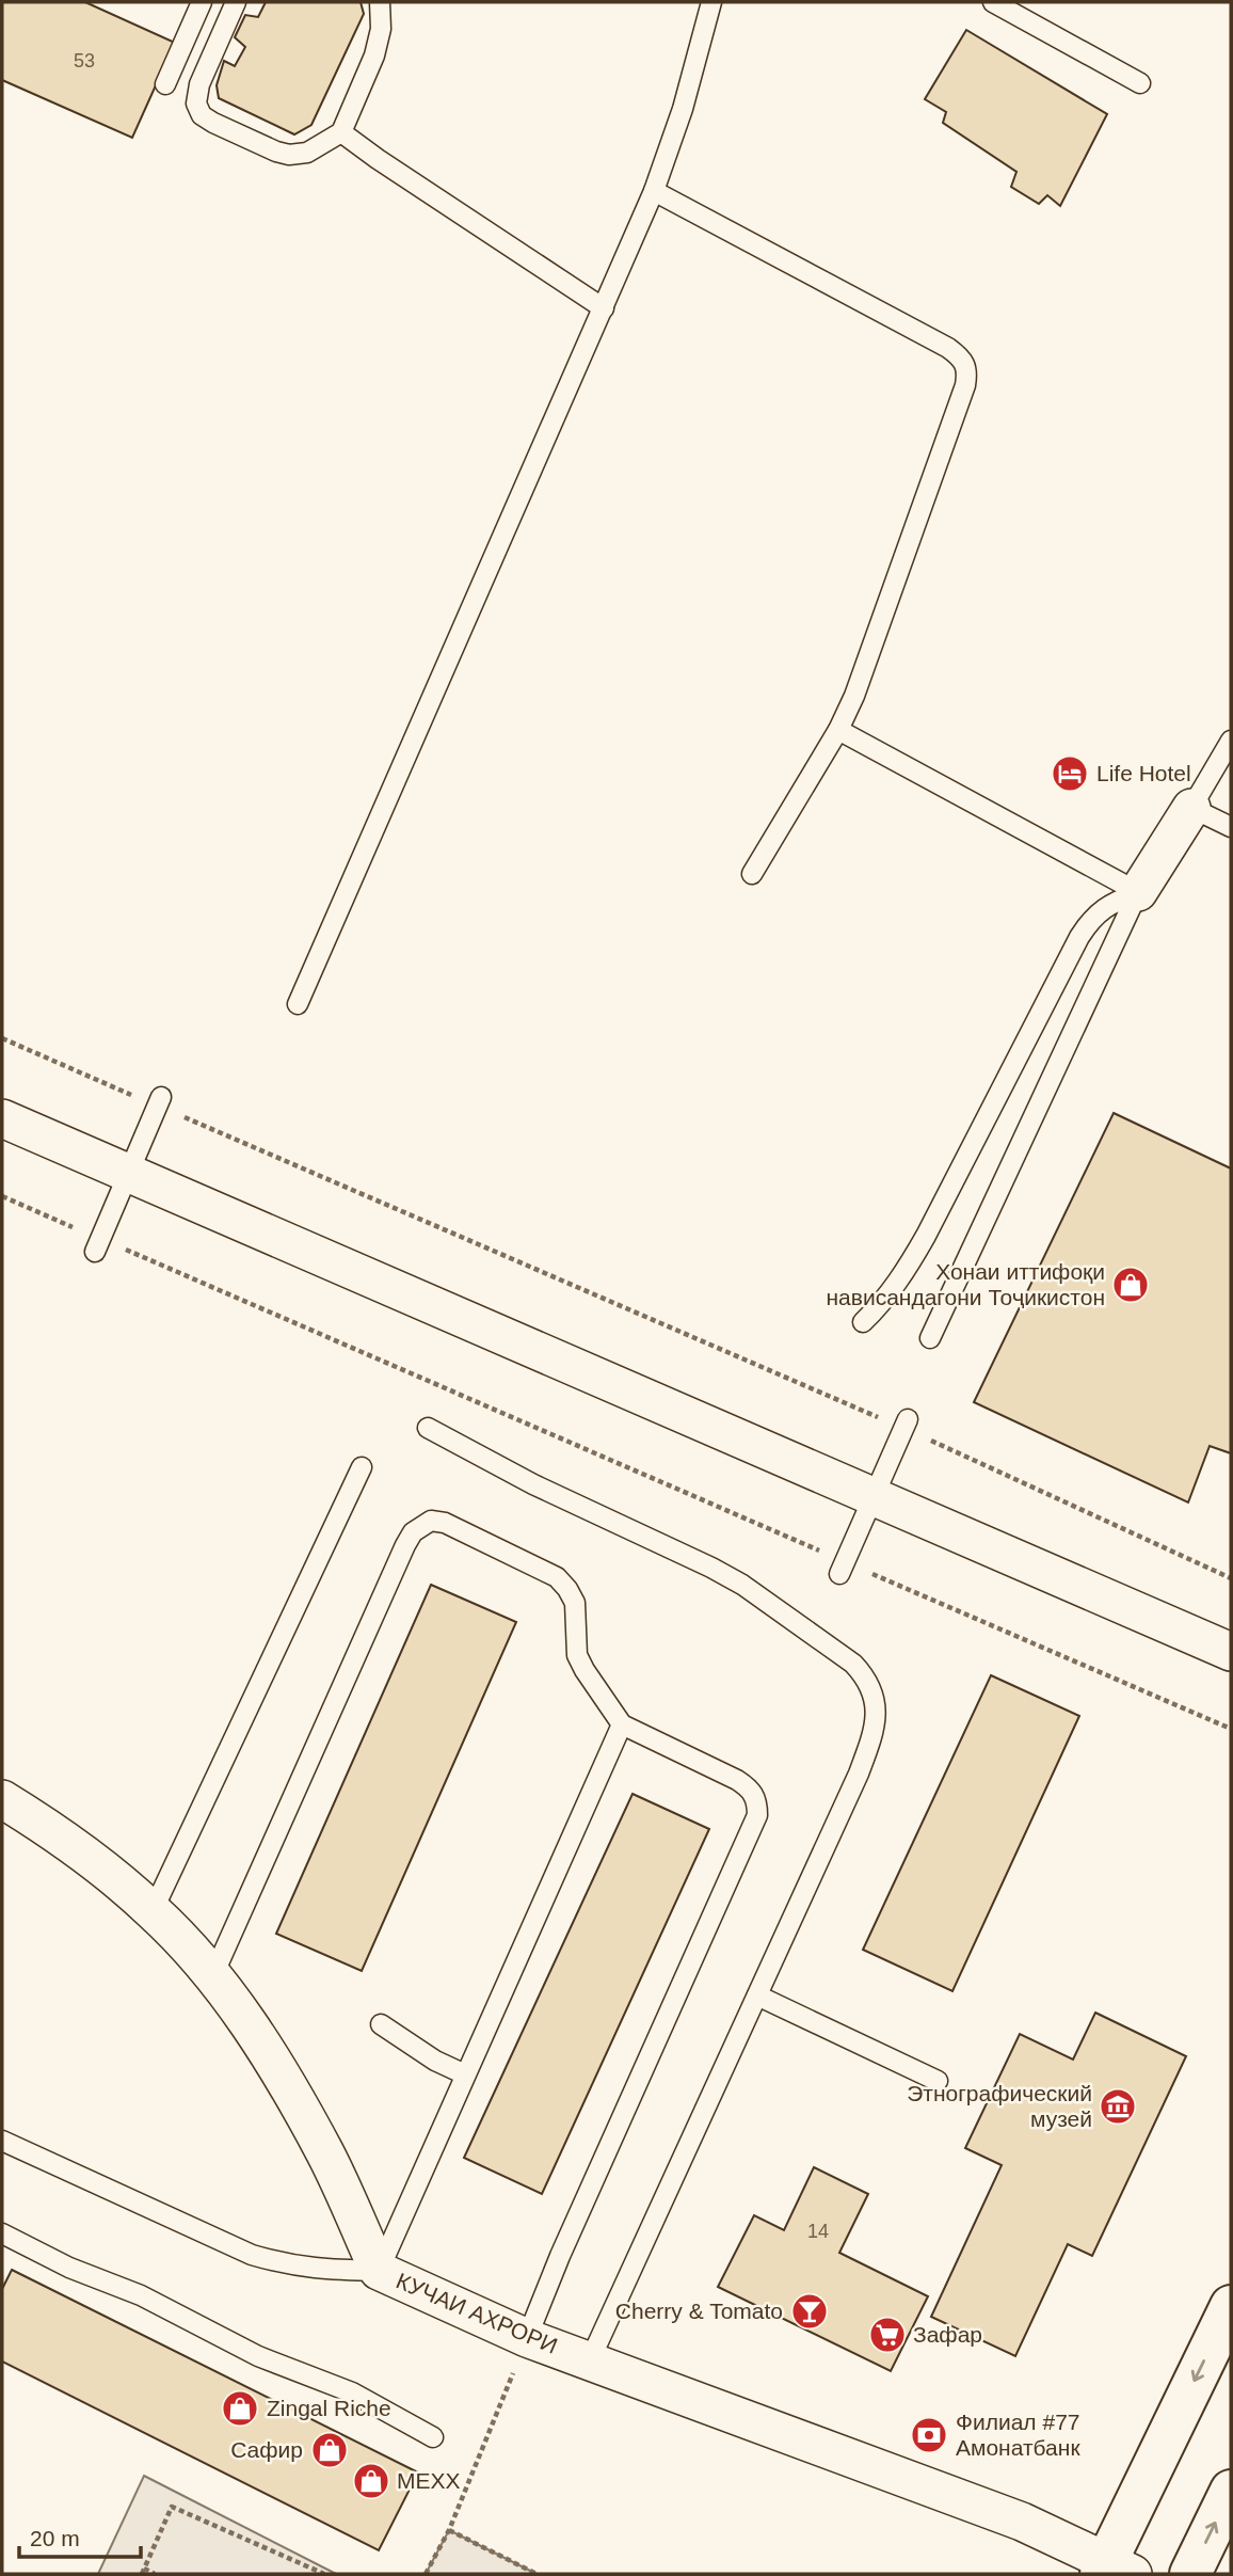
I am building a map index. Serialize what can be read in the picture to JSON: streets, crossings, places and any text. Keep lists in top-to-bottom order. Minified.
{"streets":{"street":["КУЧАИ АХРОРИ"]},"places":{"hotel":["Life Hotel"],"shop":["Хонаи иттифоқи нависандагони Тоҷикистон","Zingal Riche","Сафир","MEXX"],"museum":["Этнографический музей"],"bar":["Cherry & Tomato"],"supermarket":["Зафар"],"bank":["Филиал #77 Амонатбанк"]},"house_numbers":["53","14"],"scale_bar":"20 m"}
